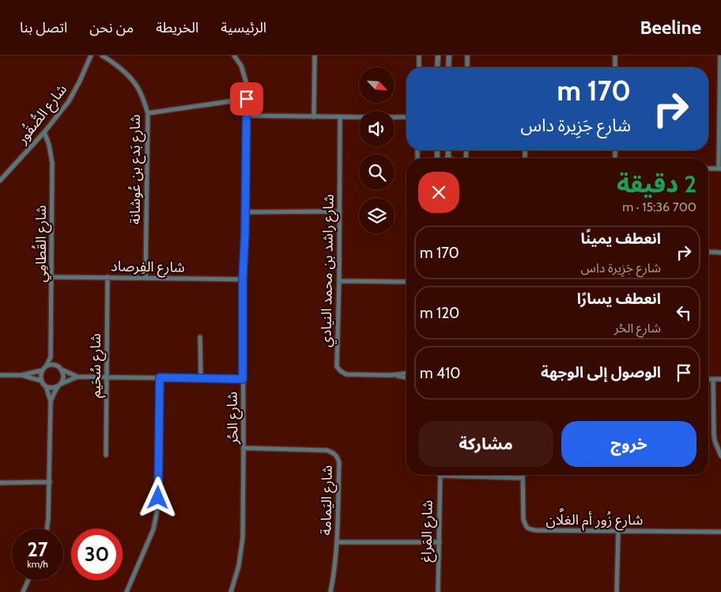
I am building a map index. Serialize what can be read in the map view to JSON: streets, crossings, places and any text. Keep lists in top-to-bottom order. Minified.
{"streets":{"street":["شارع الصُّقُور","شارع بَدع بن عُوشانة","شارع القُطامِي","شارع الفِرصاد","شارع راشد بن محمد النيادي","شارع سُحَيم","شارع الحُر","شارع اليَمامة","شارع زُور أم الغلَّان","شارع المَراغ"]},"crossings":[["شارع الصُّقُور","شارع القُطامِي"],["شارع بَدع بن عُوشانة","شارع الفِرصاد"],["شارع القُطامِي","شارع الفِرصاد"],["شارع الفِرصاد","شارع سُحَيم"],["شارع الفِرصاد","شارع الحُر"],["شارع الحُر","شارع اليَمامة"]],"north":"bottom right","page":{"header":"Beeline","nav":["الرئيسية","الخريطة","من نحن","اتصل بنا"],"turn":["170 m","شارع جَزِيرة داس"],"heading":["2 دقيقة","700 m · 15:36"],"list":[{"name":"انعطف يمينًا","note":"شارع جَزِيرة داس","value":"170 m"},{"name":"انعطف يسارًا","note":"شارع الحُر","value":"120 m"},{"name":"الوصول إلى الوجهة","value":"410 m"}],"buttons":["خروج","مشاركة"],"speed":"27 km/h","limit":"30"}}
